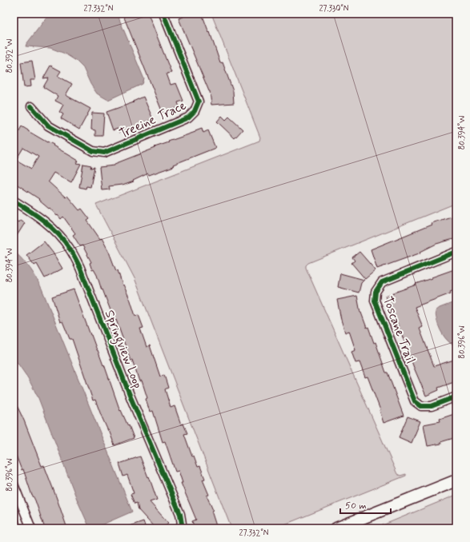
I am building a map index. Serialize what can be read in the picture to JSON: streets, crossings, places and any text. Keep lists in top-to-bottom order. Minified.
{"streets":{"street":["Treeine Trace","Toscane Trail","Springview Loop"]},"scale_bar":"50 m","coordinates":["27.332°N","27.330°N","80.392°W","80.394°W","80.396°W"]}
